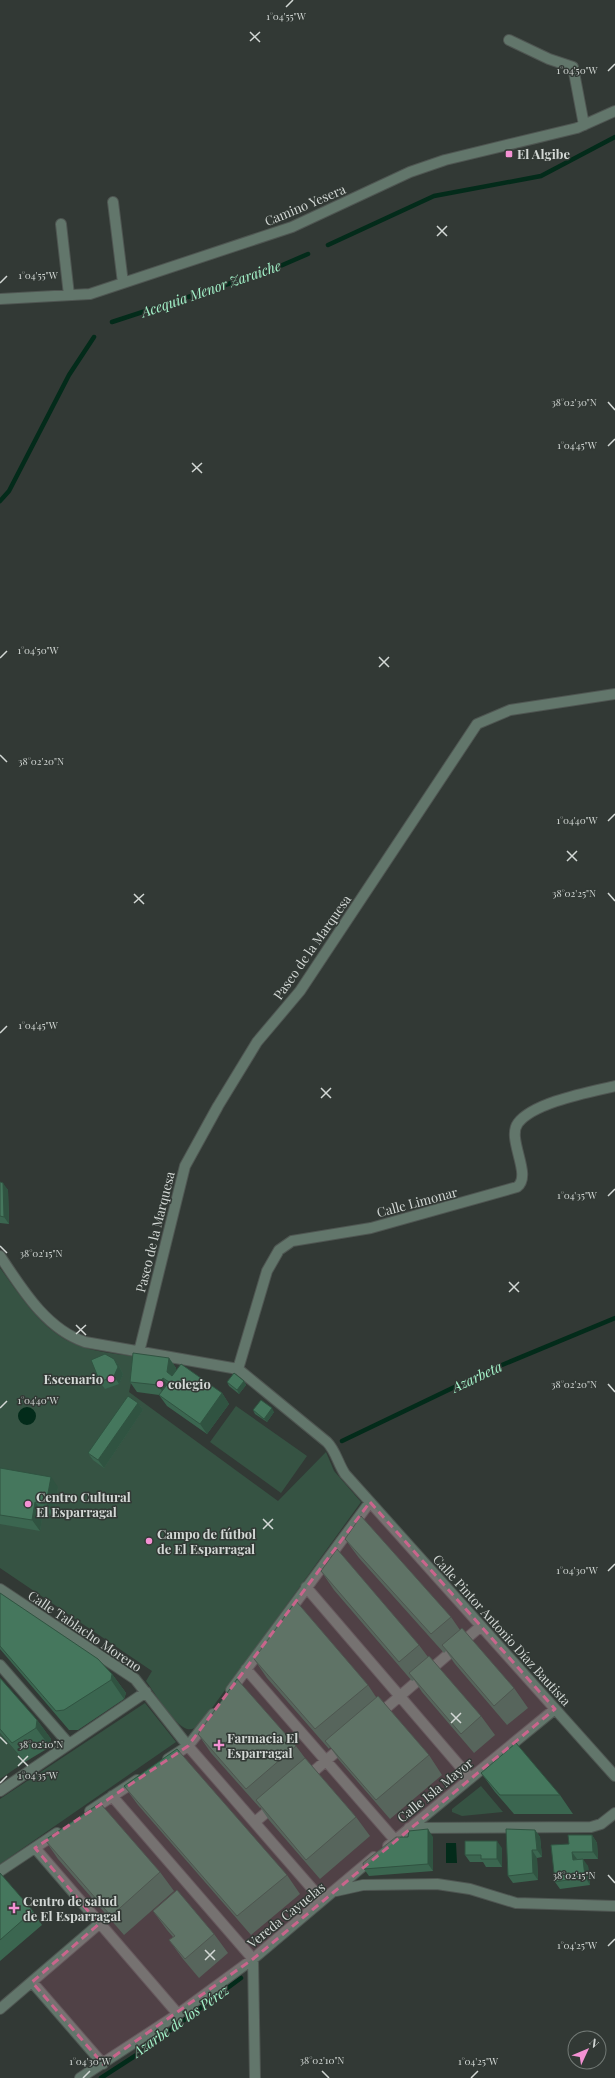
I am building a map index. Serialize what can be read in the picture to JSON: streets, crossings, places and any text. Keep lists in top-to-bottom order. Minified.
{"streets":{"street":["Camino Yesera","Paseo de la Marquesa","Calle Limonar","Calle Pintor Antonio Díaz Bautista","Calle Tablacho Moreno","Calle Isla Mayor","Vereda Cayuelas"]},"crossings":[["Calle Pintor Antonio Díaz Bautista","Calle Isla Mayor"],["Calle Tablacho Moreno","Vereda Cayuelas"],["Calle Isla Mayor","Vereda Cayuelas"]],"water":["Acequia Menor Zaraiche","Azarbeta","Azarbe de los Pérez"],"places":{"transit":["El Algibe"],"other":["Escenario","colegio","Centro Cultural El Esparragal","Campo de fútbol de El Esparragal"],"health":["Farmacia El Esparragal","Centro de salud de El Esparragal"]},"north":"top right","coordinates":["1°04'55\"W","1°04'50\"W","38°02'30\"N","1°04'45\"W","38°02'20\"N","1°04'40\"W","38°02'25\"N","1°04'35\"W","38°02'15\"N","1°04'30\"W","38°02'10\"N","1°04'25\"W"]}
